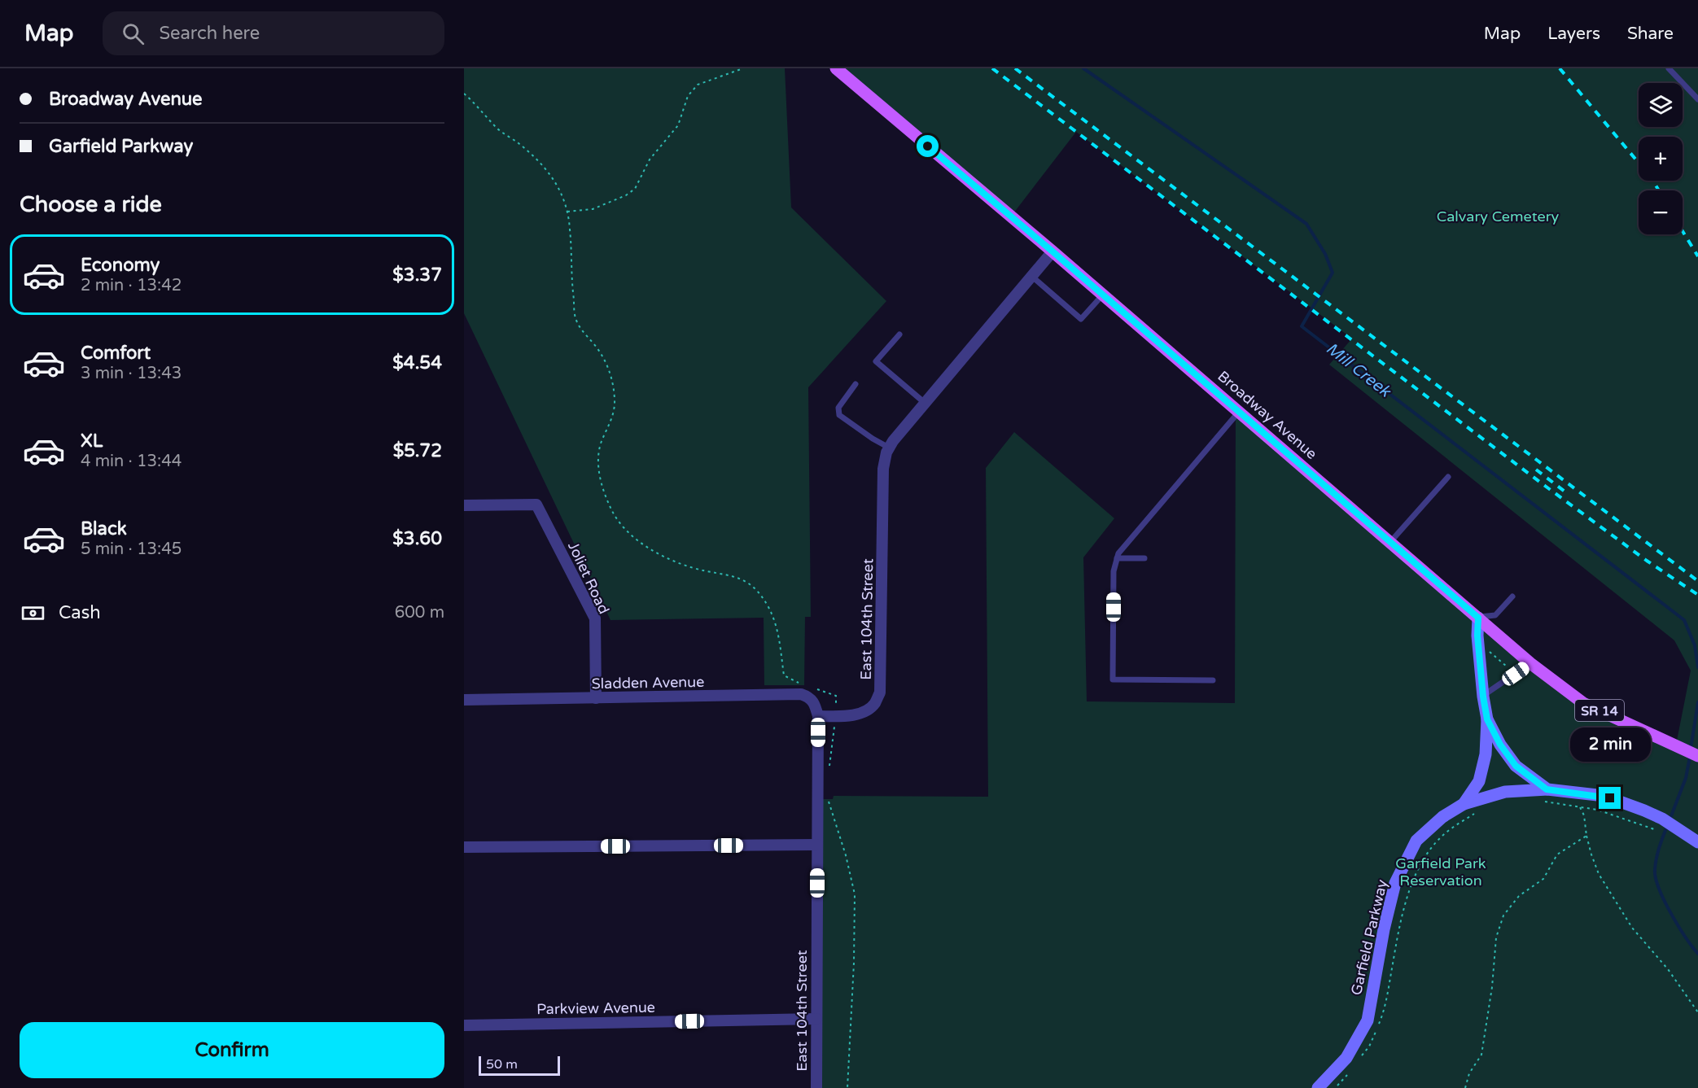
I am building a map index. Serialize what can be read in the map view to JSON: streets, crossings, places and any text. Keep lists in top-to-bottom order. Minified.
{"streets":{"main road":["Broadway Avenue","SR 14"],"street":["Joliet Road","East 104th Street","Sladden Avenue","Garfield Parkway","Parkview Avenue"]},"crossings":[["Broadway Avenue","East 104th Street"],["Broadway Avenue","Garfield Parkway"],["Joliet Road","Sladden Avenue"],["East 104th Street","Sladden Avenue"],["East 104th Street","Parkview Avenue"]],"water":["Mill Creek"],"parks":["Calvary Cemetery","Garfield Park Reservation"],"scale_bar":"50 m","page":{"header":"Map","search":"Search here","nav":["Map","Layers","Share"],"banner":["Broadway Avenue","Garfield Parkway"],"map_buttons":["+","−"],"heading":"Choose a ride","list":[{"name":"Economy","note":"2 min · 13:42","value":"$3.37"},{"name":"Comfort","note":"3 min · 13:43","value":"$4.54"},{"name":"XL","note":"4 min · 13:44","value":"$5.72"},{"name":"Black","note":"5 min · 13:45","value":"$3.60"}],"pay":["Cash","600 m"],"bubble":"2 min","buttons":"Confirm","scale":"50 m"}}
